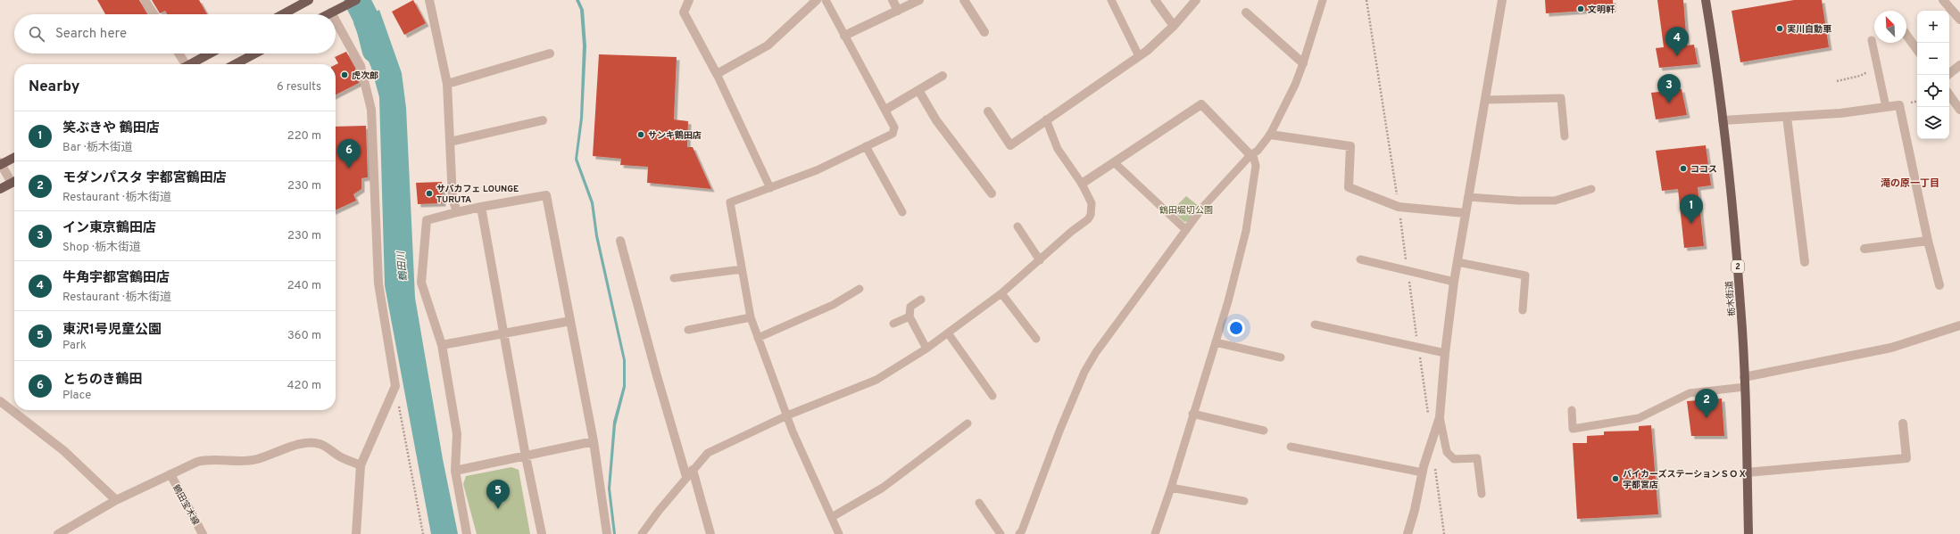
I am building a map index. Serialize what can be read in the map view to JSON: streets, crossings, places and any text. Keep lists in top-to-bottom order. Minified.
{"streets":{"main road":["2","栃木街道"],"street":["鶴田宝木線"]},"districts":["滝の原一丁目"],"water":["鶴田川"],"parks":["鶴田堀切公園"],"places":["文明軒","実川自動車","虎次郎","サンキ鶴田店","ココス","サパカフェ LOUNGE TURUTA","バイカーズステーションＳＯＸ 宇都宮店"],"north":"top left","page":{"map_buttons":["+","−"],"search":"Search here","pins":["4","3","6","1","2","5"],"heading":["Nearby","6 results"],"list":[{"mark":"1","name":"笑ぶきや 鶴田店","note":"Bar · 栃木街道","value":"220 m"},{"mark":"2","name":"モダンパスタ 宇都宮鶴田店","note":"Restaurant · 栃木街道","value":"230 m"},{"mark":"3","name":"イン東京鶴田店","note":"Shop · 栃木街道","value":"230 m"},{"mark":"4","name":"牛角宇都宮鶴田店","note":"Restaurant · 栃木街道","value":"240 m"},{"mark":"5","name":"東沢1号児童公園","note":"Park","value":"360 m"},{"mark":"6","name":"とちのき鶴田","note":"Place","value":"420 m"}]}}
